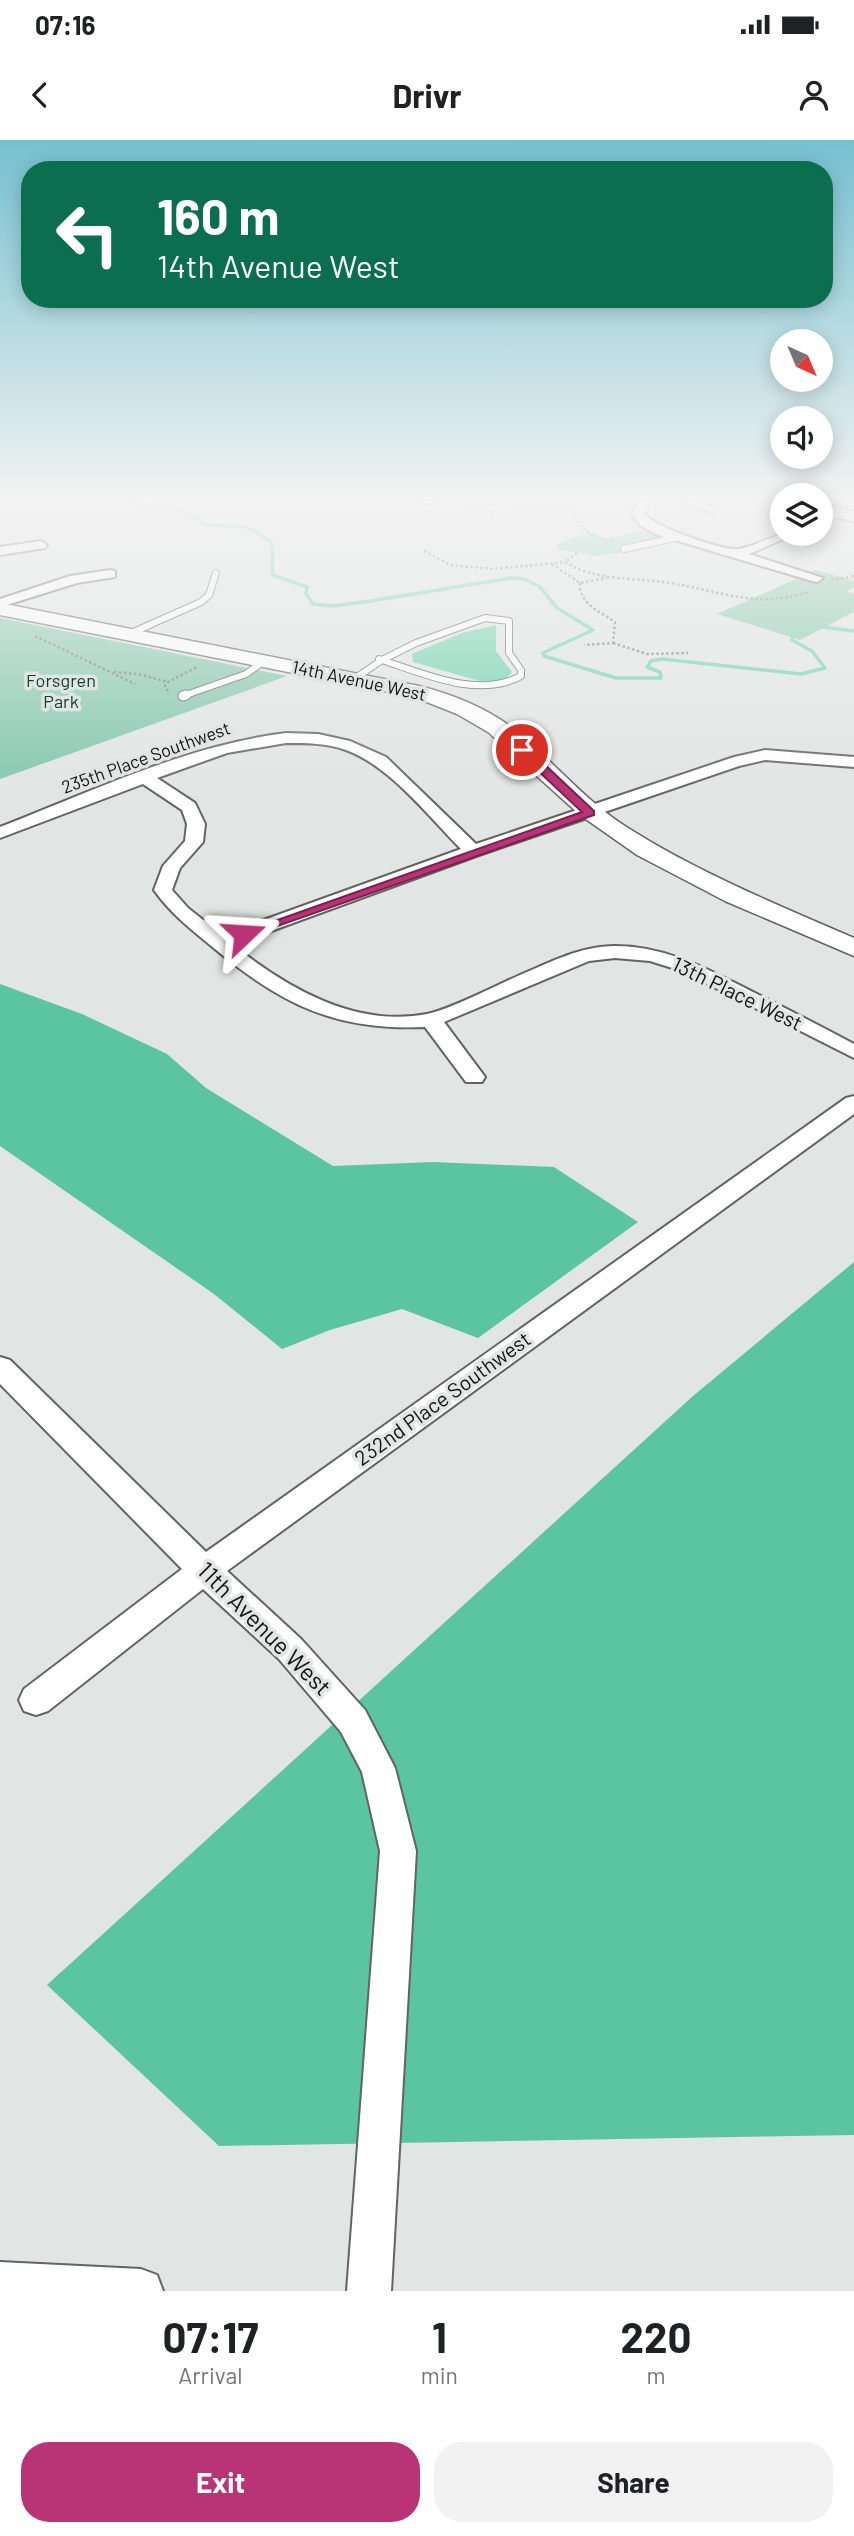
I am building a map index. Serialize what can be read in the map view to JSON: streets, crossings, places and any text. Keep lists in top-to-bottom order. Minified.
{"streets":{"street":["14th Avenue West","235th Place Southwest","13th Place West","232nd Place Southwest","11th Avenue West"]},"crossings":[["232nd Place Southwest","11th Avenue West"]],"parks":["Forsgren Park"],"north":"bottom right","page":{"status":"07:16","header":"Drivr","turn":["160 m","14th Avenue West"],"eta":["07:17","Arrival","1","min","220","m"],"buttons":["Exit","Share"]}}
